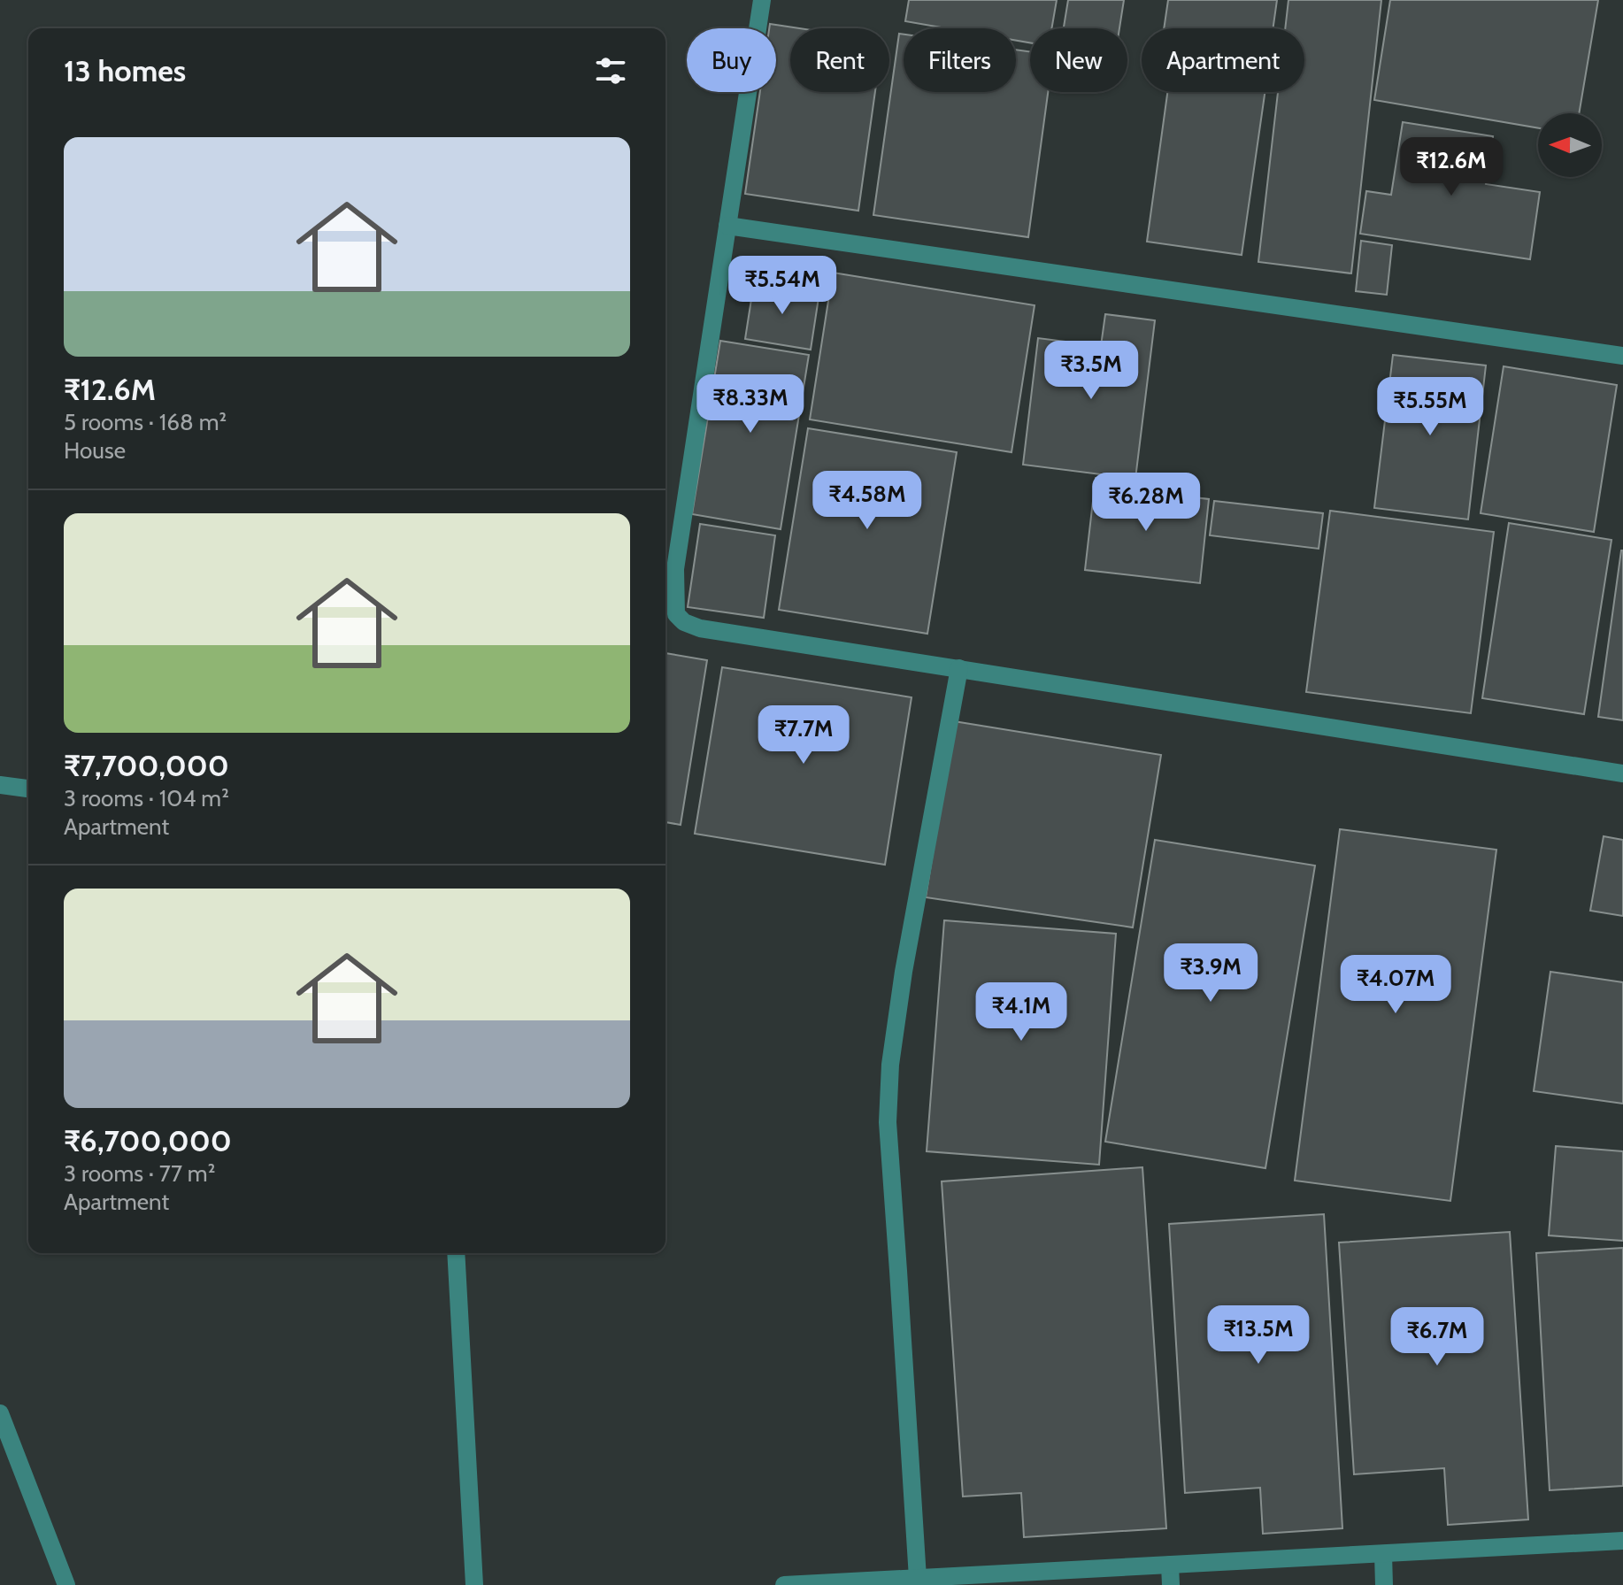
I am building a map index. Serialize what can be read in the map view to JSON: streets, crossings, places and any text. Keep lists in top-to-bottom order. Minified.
{"north":"left","page":{"chip":["Buy","Rent","Filters","New","Apartment"],"heading":"13 homes","list":[{"name":"₹12.6M","note":"5 rooms · 168 m² · House"},{"name":"₹7,700,000","note":"3 rooms · 104 m² · Apartment"},{"name":"₹6,700,000","note":"3 rooms · 77 m² · Apartment"}],"price":["₹12.6M","₹5.54M","₹3.5M","₹8.33M","₹5.55M","₹4.58M","₹6.28M","₹7.7M","₹3.9M","₹4.07M","₹4.1M","₹13.5M","₹6.7M"]}}
